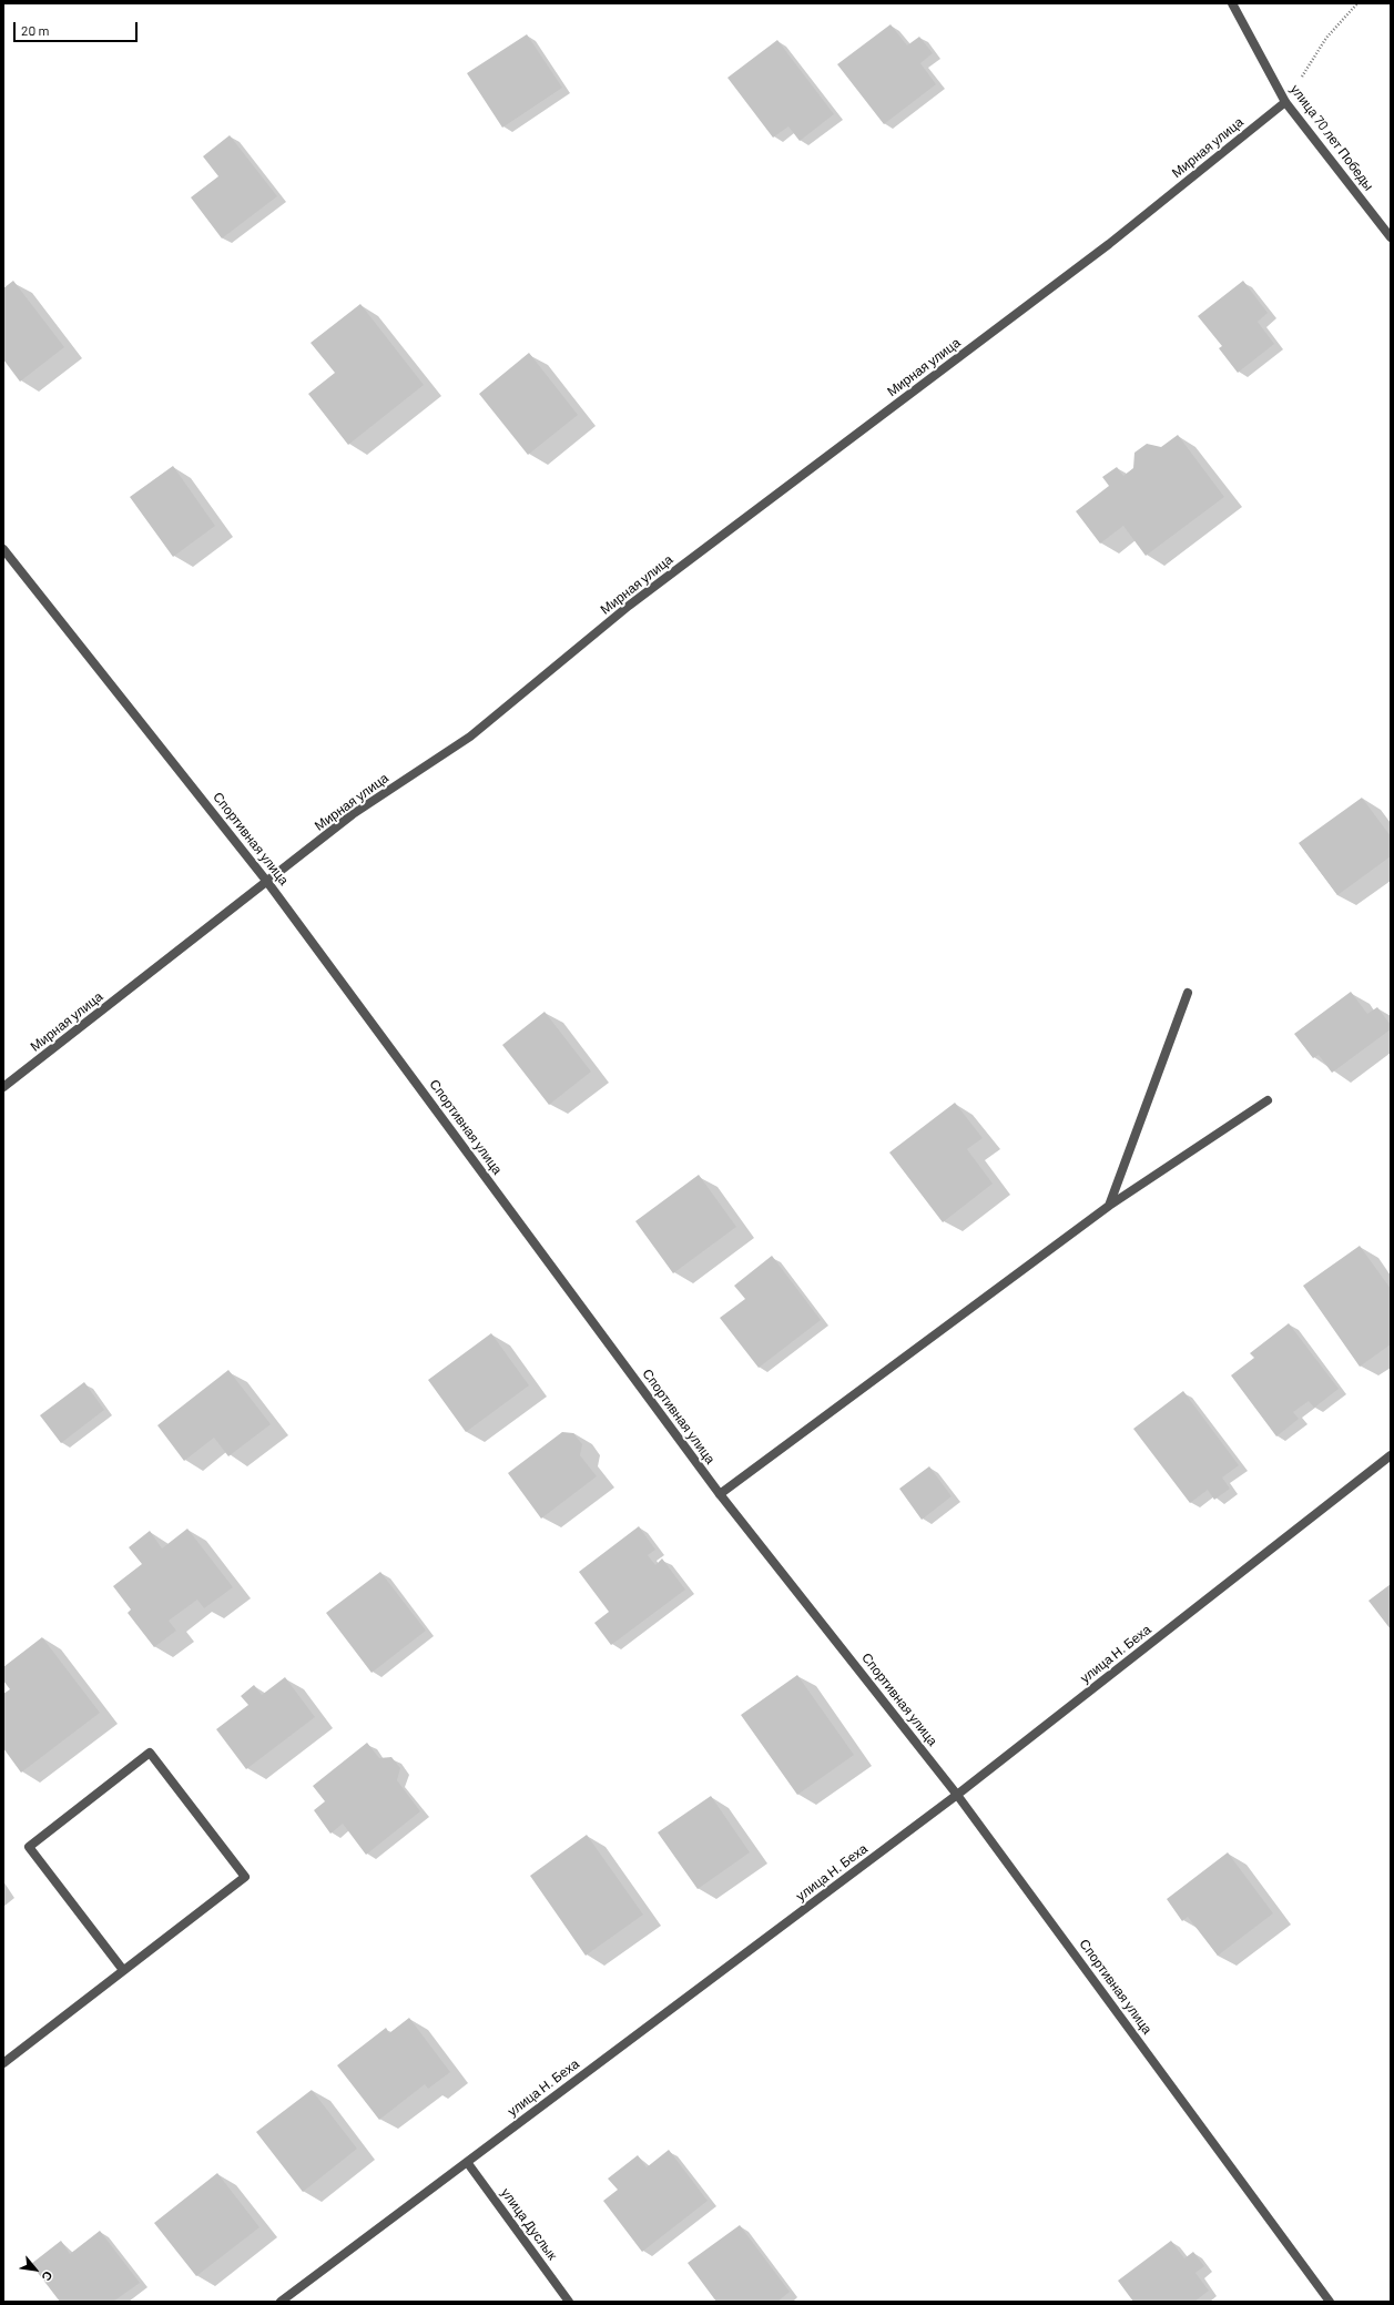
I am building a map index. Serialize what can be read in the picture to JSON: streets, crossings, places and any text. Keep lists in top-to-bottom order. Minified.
{"streets":{"street":["улица 70 лет Победы","Мирная улица","Спортивная улица","улица Н. Беха","улица Дуслык"]},"crossings":[["улица 70 лет Победы","Мирная улица"],["Мирная улица","Спортивная улица"],["Спортивная улица","улица Н. Беха"],["улица Н. Беха","улица Дуслык"]],"scale_bar":"20 m","north":"bottom right"}
